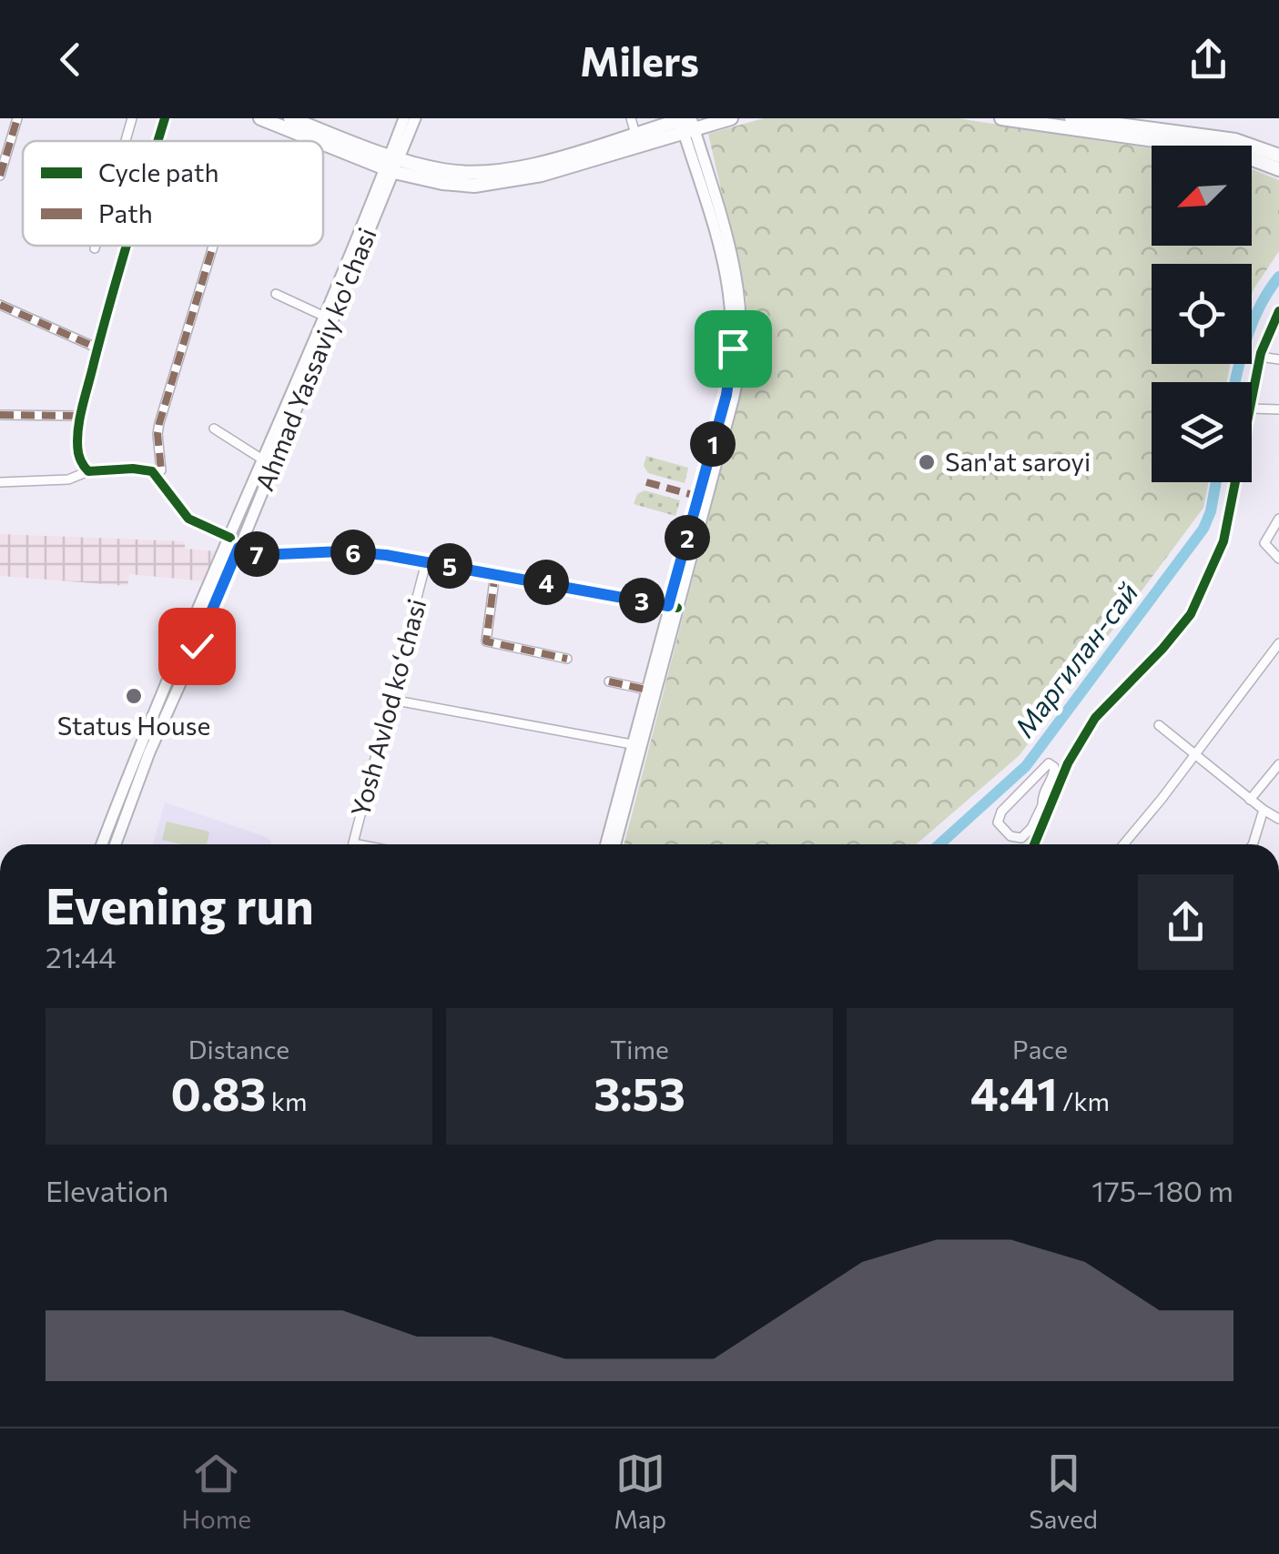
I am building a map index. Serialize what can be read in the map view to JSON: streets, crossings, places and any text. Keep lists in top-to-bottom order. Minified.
{"streets":{"main road":["Ahmad Yassaviy ko'chasi"],"street":["Yosh Avlod koʻchasi"]},"water":["Маргилан-сай"],"places":["San'at saroyi","Status House"],"legend":["Cycle path","Path"],"north":"bottom left","page":{"header":"Milers","pins":["1","2","6","7","5","4","3"],"heading":["Evening run","21:44"],"stats":[["Distance","0.83 km"],["Time","3:53"],["Pace","4:41 /km"]],"chart":["Elevation","175–180 m"],"tabs":["Home","Map","Saved"]}}
